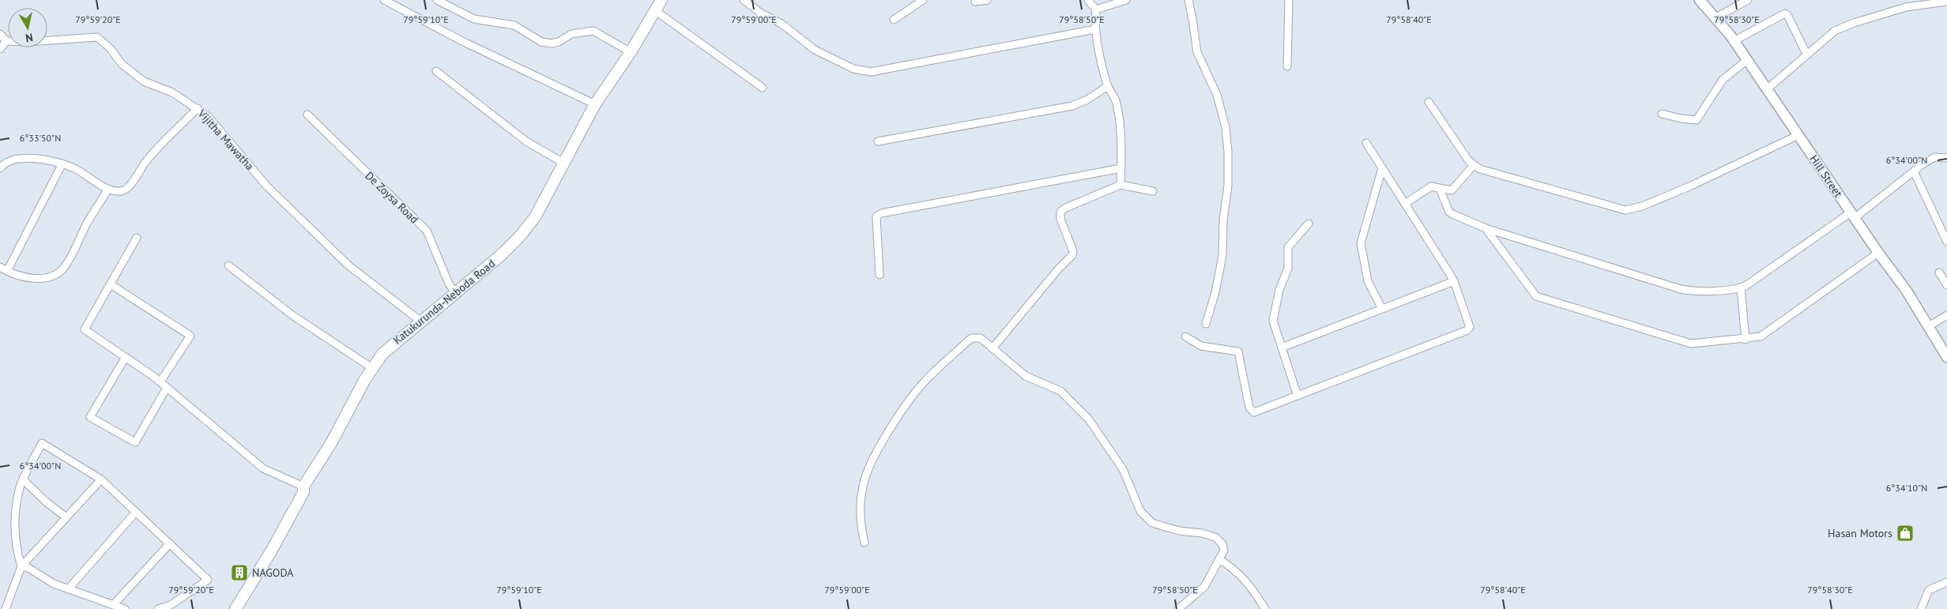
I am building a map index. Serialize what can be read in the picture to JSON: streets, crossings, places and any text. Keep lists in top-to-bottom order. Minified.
{"streets":{"main road":["Hill Street","Katukurunda-Neboda Road"],"street":["Vijitha Mawatha","De Zoysa Road"]},"crossings":[["Vijitha Mawatha","Katukurunda-Neboda Road"],["De Zoysa Road","Katukurunda-Neboda Road"]],"places":{"shop":["Hasan Motors"],"building":["NAGODA"]},"north":"bottom","coordinates":["79°59'20\"E","79°59'10\"E","79°59'00\"E","79°58'50\"E","79°58'40\"E","79°58'30\"E","6°33'50\"N","6°34'00\"N","6°34'10\"N"]}
